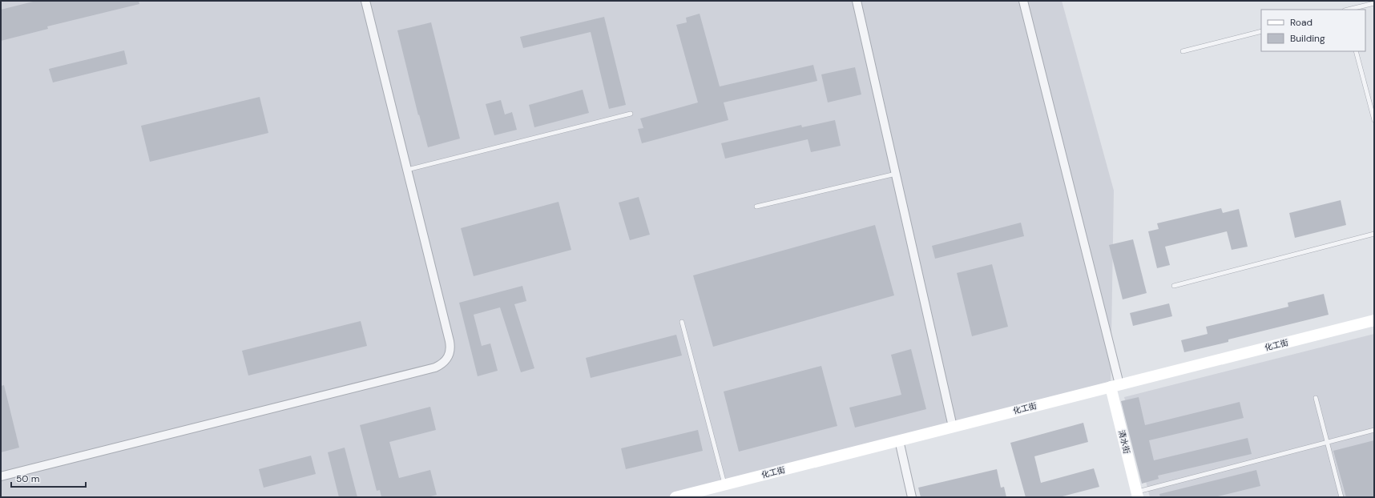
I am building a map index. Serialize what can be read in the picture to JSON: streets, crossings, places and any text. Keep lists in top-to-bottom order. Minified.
{"streets":{"street":["化工街","清水街"]},"crossings":[["化工街","清水街"]],"legend":["Road","Building"],"scale_bar":"50 m"}
